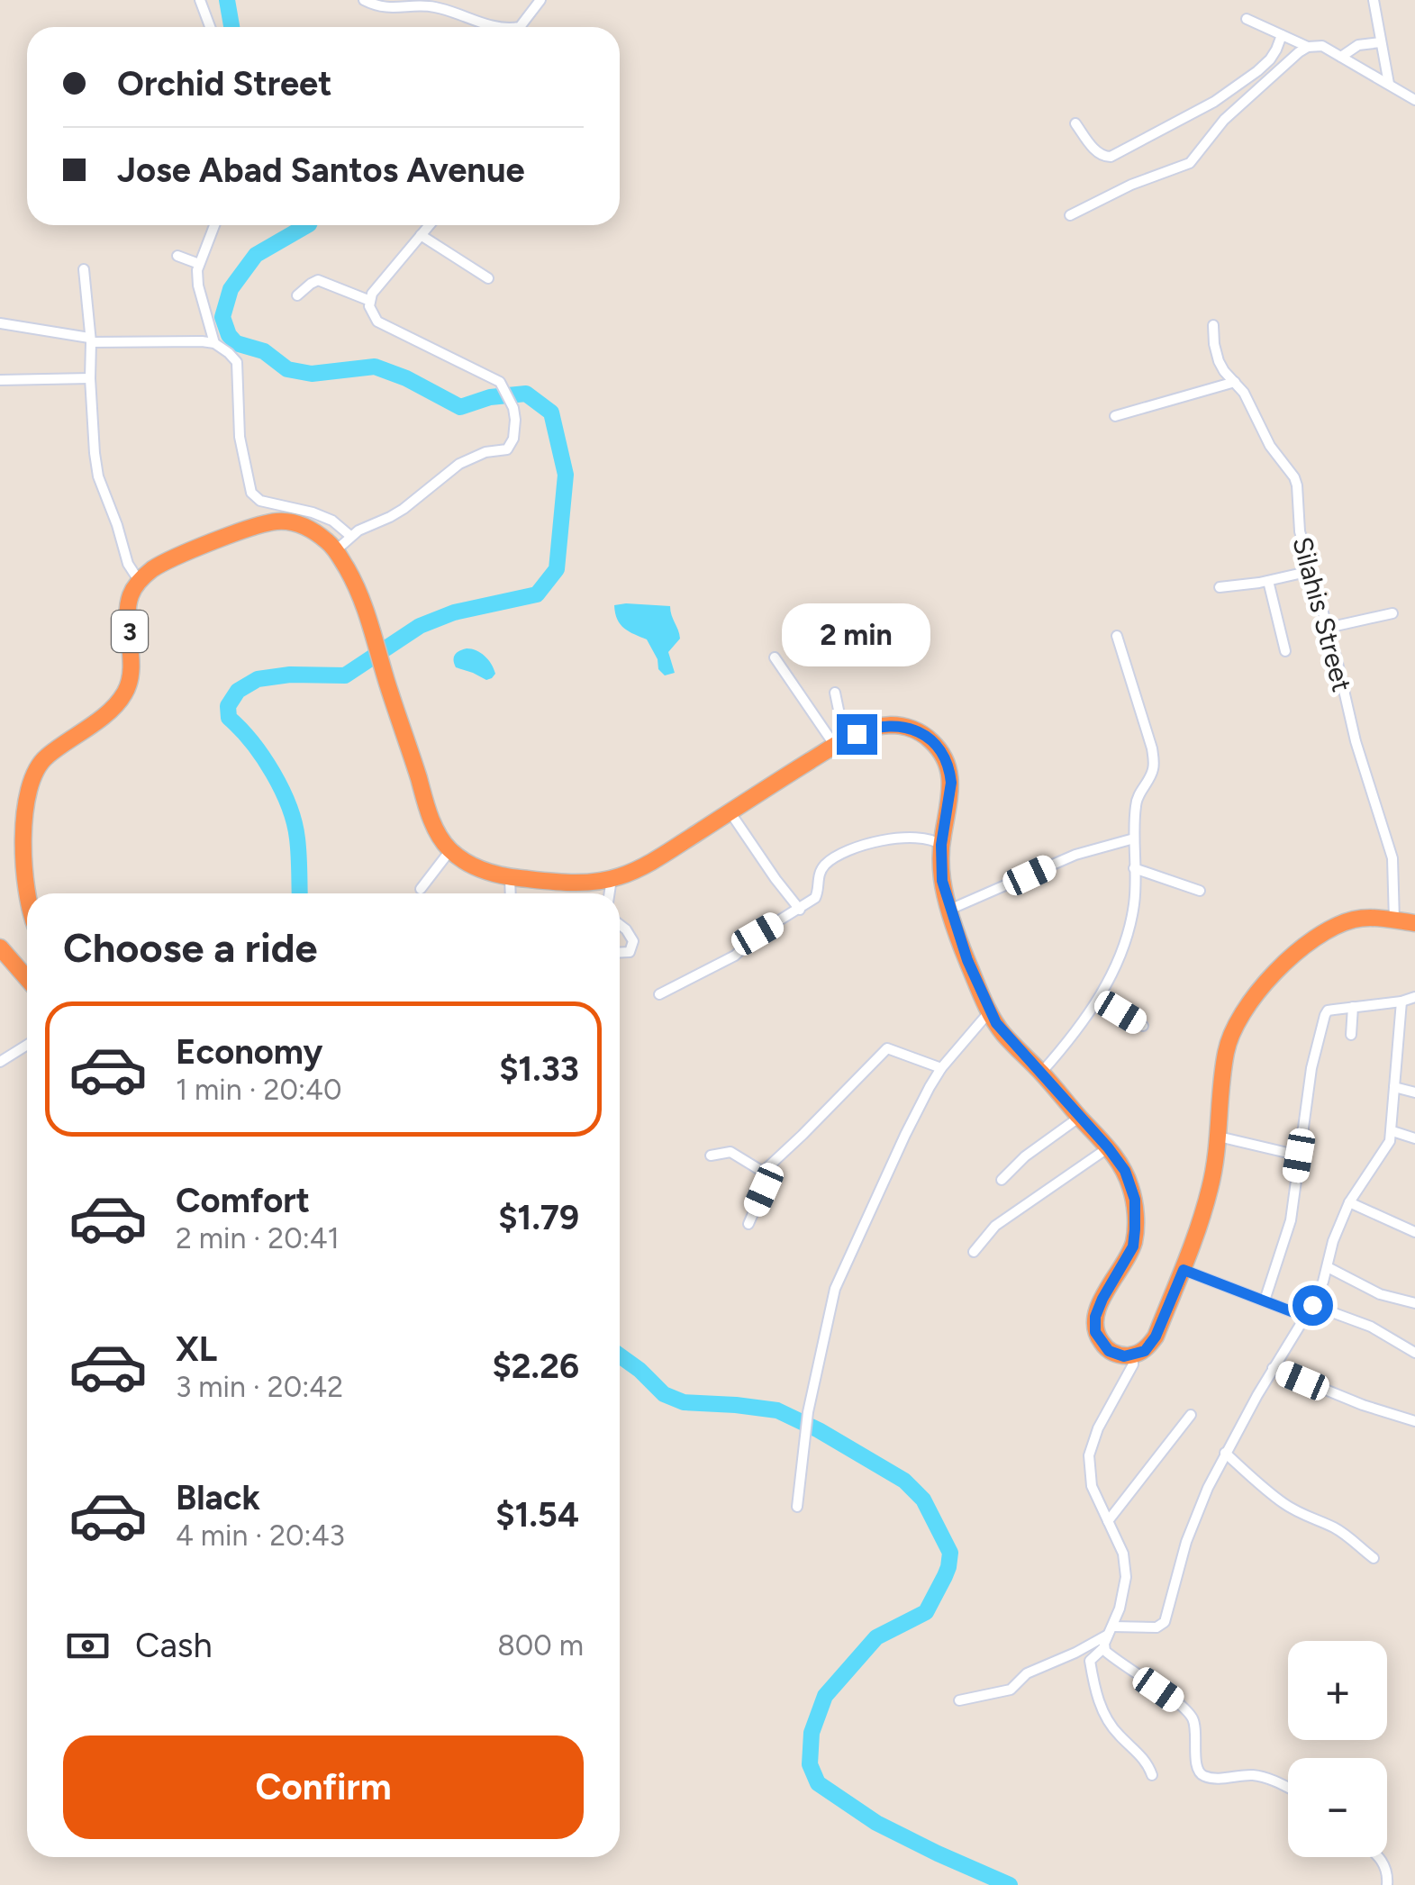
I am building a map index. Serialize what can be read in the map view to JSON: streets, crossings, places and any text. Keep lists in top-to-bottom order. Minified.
{"streets":{"highway":["3"],"street":["Silahis Street"]},"page":{"banner":["Orchid Street","Jose Abad Santos Avenue"],"bubble":"2 min","heading":"Choose a ride","list":[{"name":"Economy","note":"1 min · 20:40","value":"$1.33"},{"name":"Comfort","note":"2 min · 20:41","value":"$1.79"},{"name":"XL","note":"3 min · 20:42","value":"$2.26"},{"name":"Black","note":"4 min · 20:43","value":"$1.54"}],"pay":["Cash","800 m"],"map_buttons":["+","−"],"buttons":"Confirm"}}
